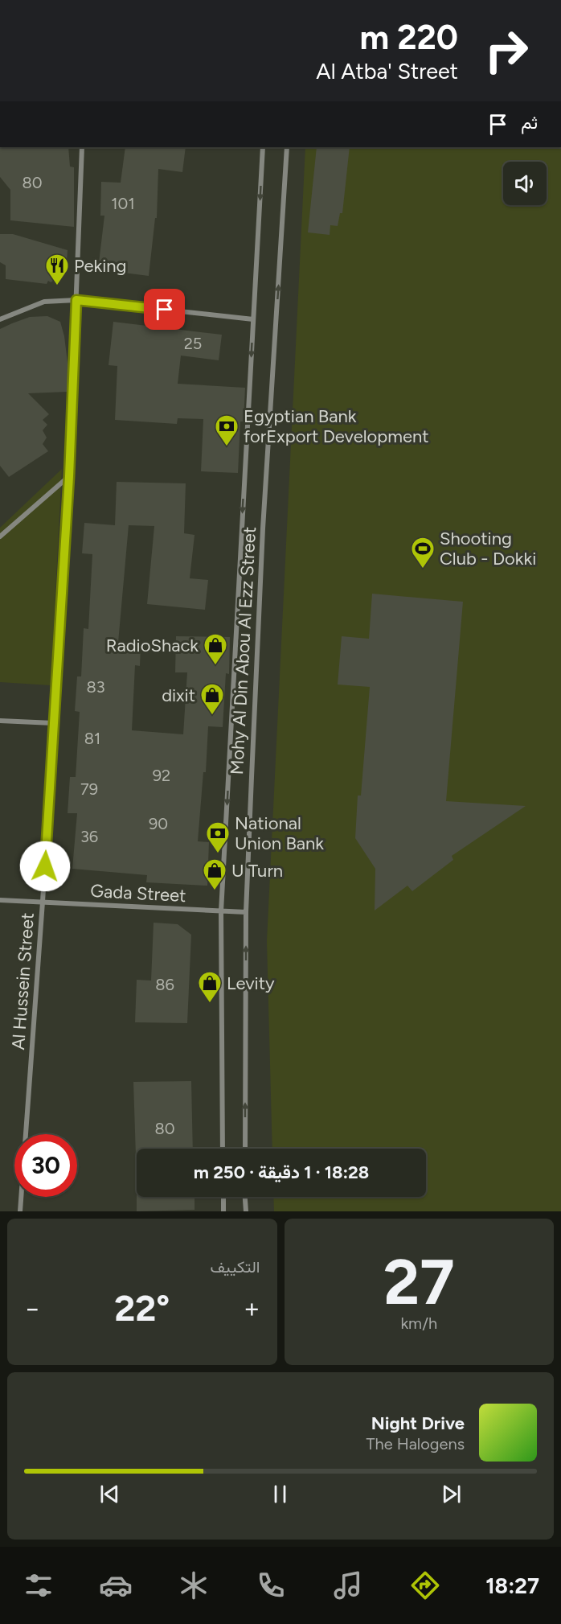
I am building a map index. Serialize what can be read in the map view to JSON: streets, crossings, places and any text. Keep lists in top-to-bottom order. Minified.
{"streets":{"street":["Mohy Al Din Abou Al Ezz Street","Gada Street","Al Hussein Street"]},"crossings":[["Mohy Al Din Abou Al Ezz Street","Gada Street"],["Gada Street","Al Hussein Street"]],"places":{"restaurant":["Peking"],"bank":["Egyptian Bank forExport Development","National Union Bank"],"sports":["Shooting Club - Dokki"],"shop":["RadioShack","dixit","U Turn","Levity"]},"house_numbers":["80","101","25","83","81","92","79","90","36","86","80"],"page":{"turn":["220 m","Al Atba' Street"],"then":"ثم","limit":"30","trip":"18:28 · 1 دقيقة · 250 m","tile":[["27","km/h"],"التكييف"],"heat":["−","22°","+"],"song":["Night Drive","The Halogens"],"tabs":"18:27"}}
